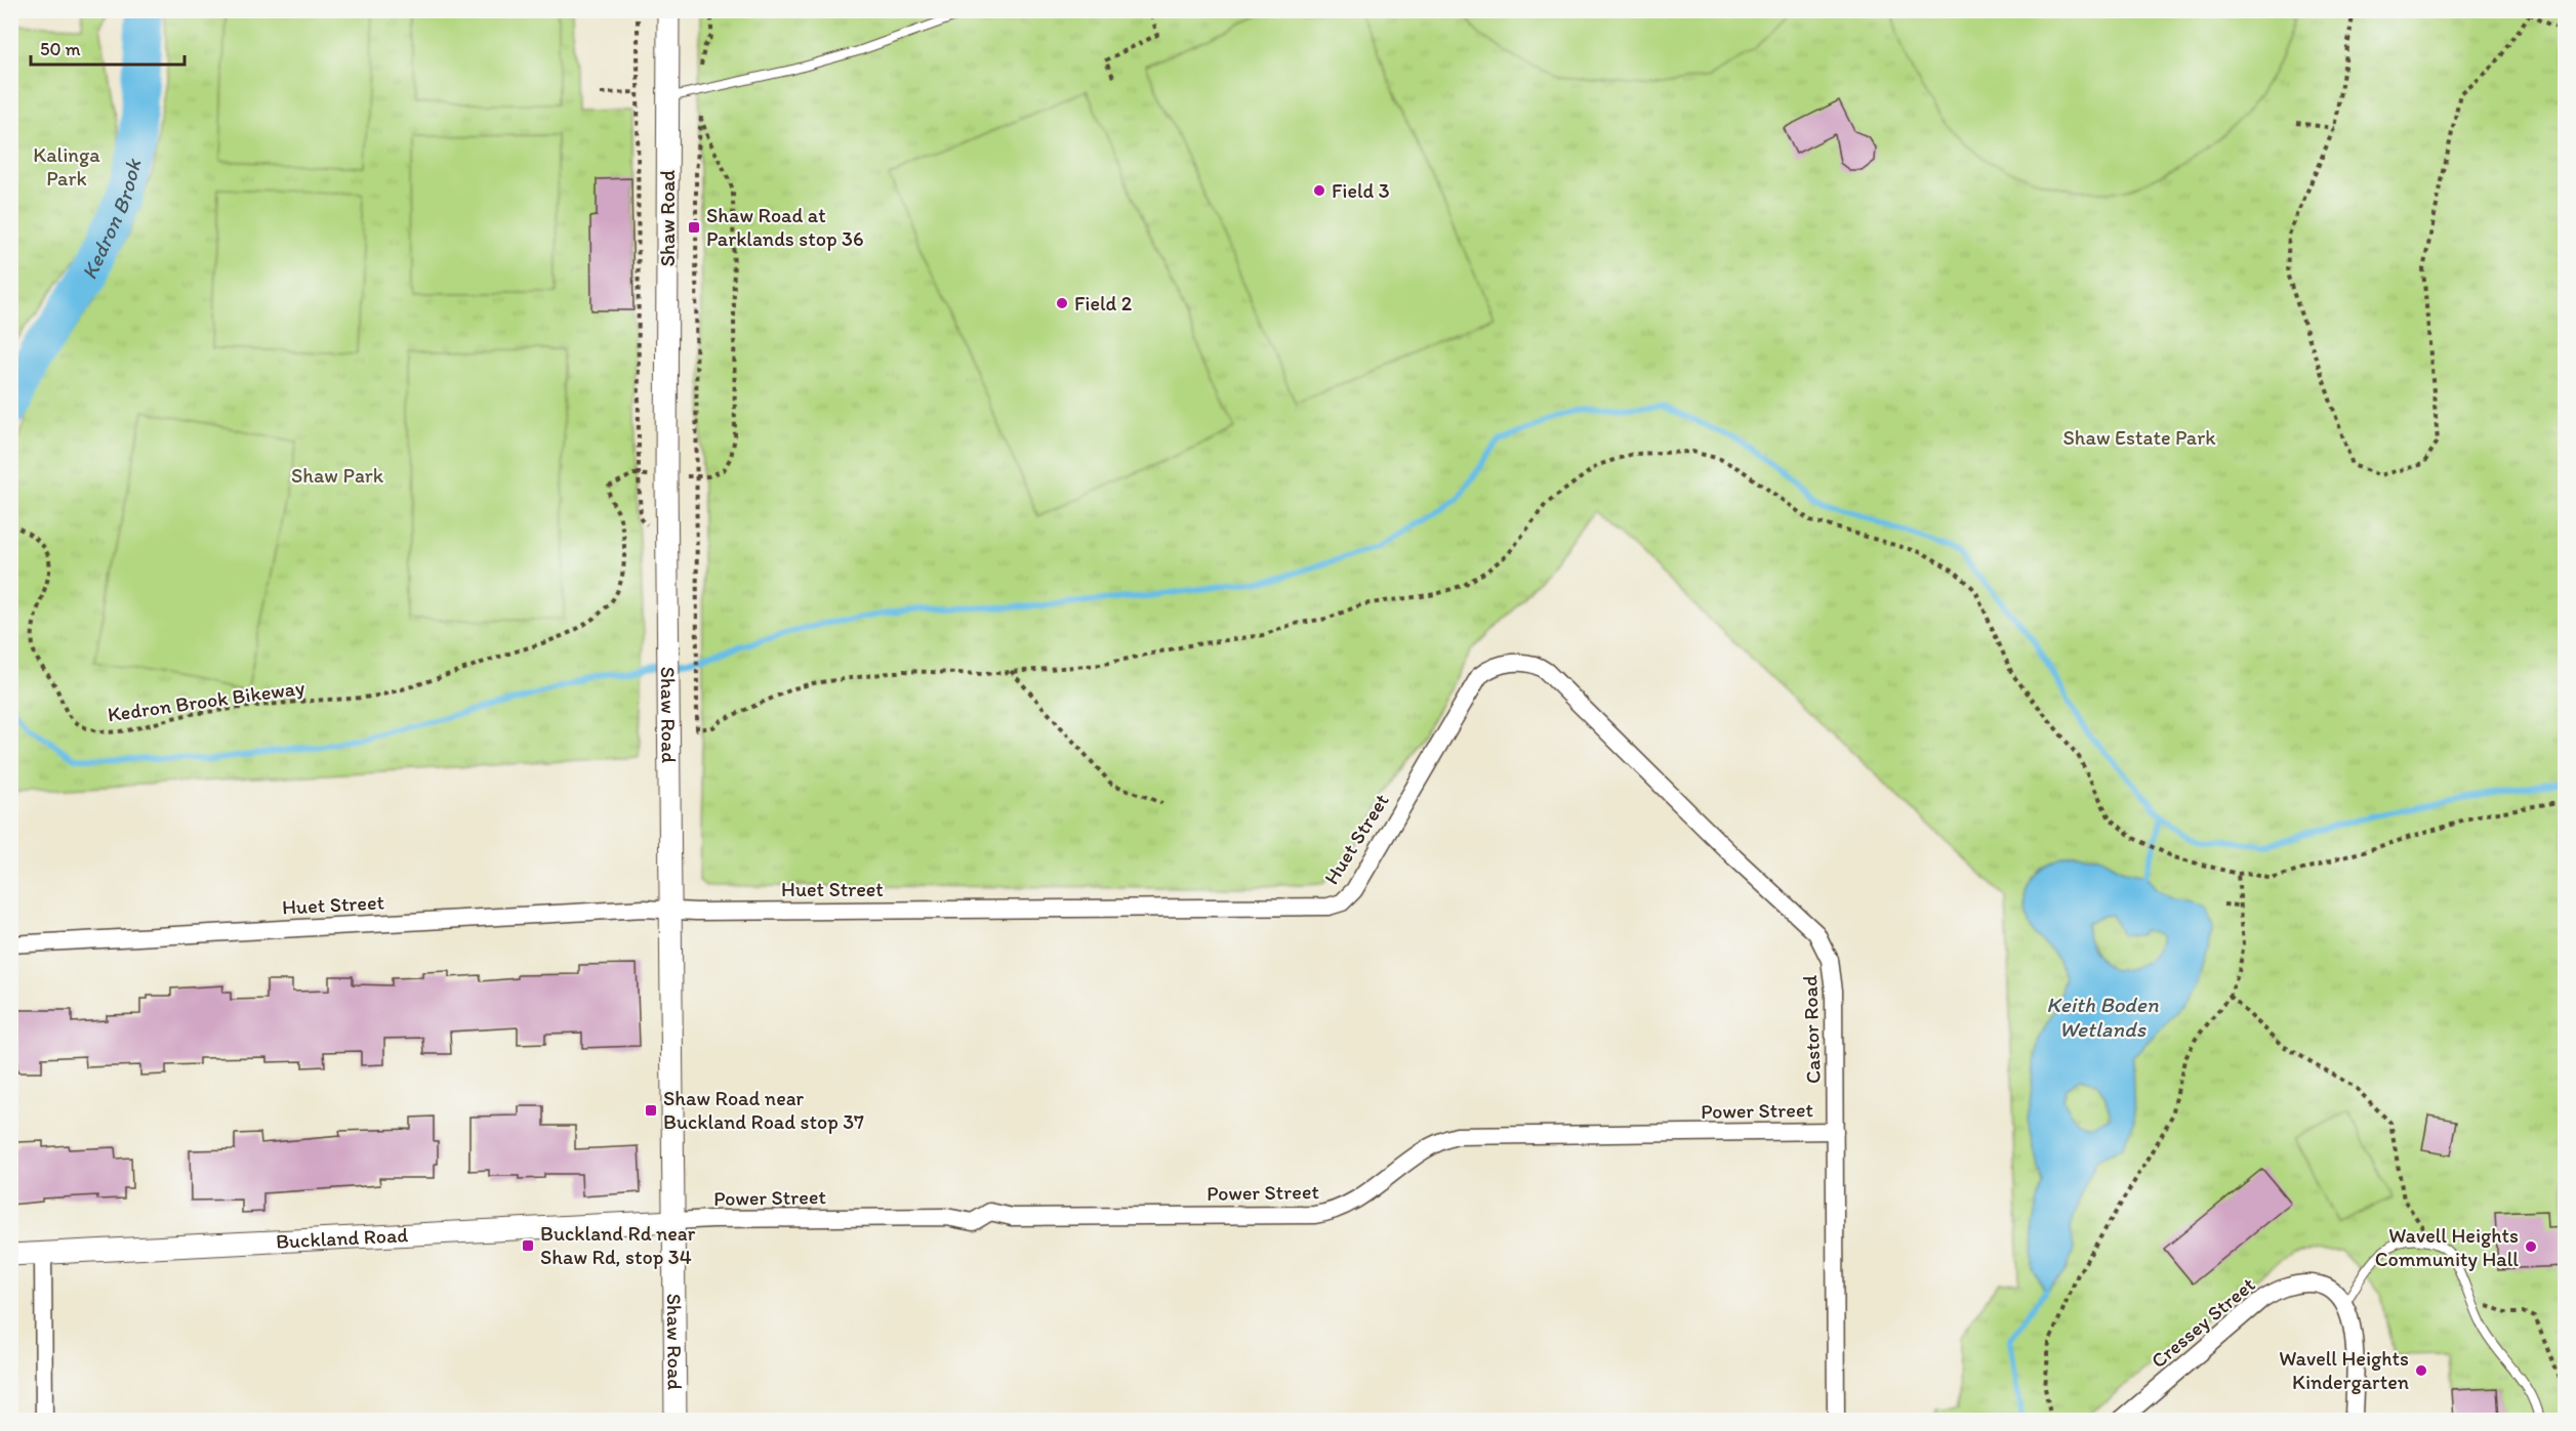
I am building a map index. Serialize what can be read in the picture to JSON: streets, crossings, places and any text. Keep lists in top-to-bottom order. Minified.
{"streets":{"street":["Shaw Road","Huet Street","Castor Road","Power Street","Buckland Road","Cressey Street"],"path":["Kedron Brook Bikeway"]},"crossings":[["Shaw Road","Huet Street"],["Shaw Road","Power Street"],["Shaw Road","Buckland Road"],["Huet Street","Castor Road"],["Castor Road","Power Street"],["Power Street","Buckland Road"]],"water":["Kedron Brook","Keith Boden Wetlands"],"parks":["Kalinga Park","Shaw Estate Park","Shaw Park"],"places":{"other":["Field 3","Field 2","Wavell Heights Community Hall","Wavell Heights Kindergarten"],"transit":["Shaw Road at Parklands stop 36","Shaw Road near Buckland Road stop 37","Buckland Rd near Shaw Rd, stop 34"]},"scale_bar":"50 m"}
